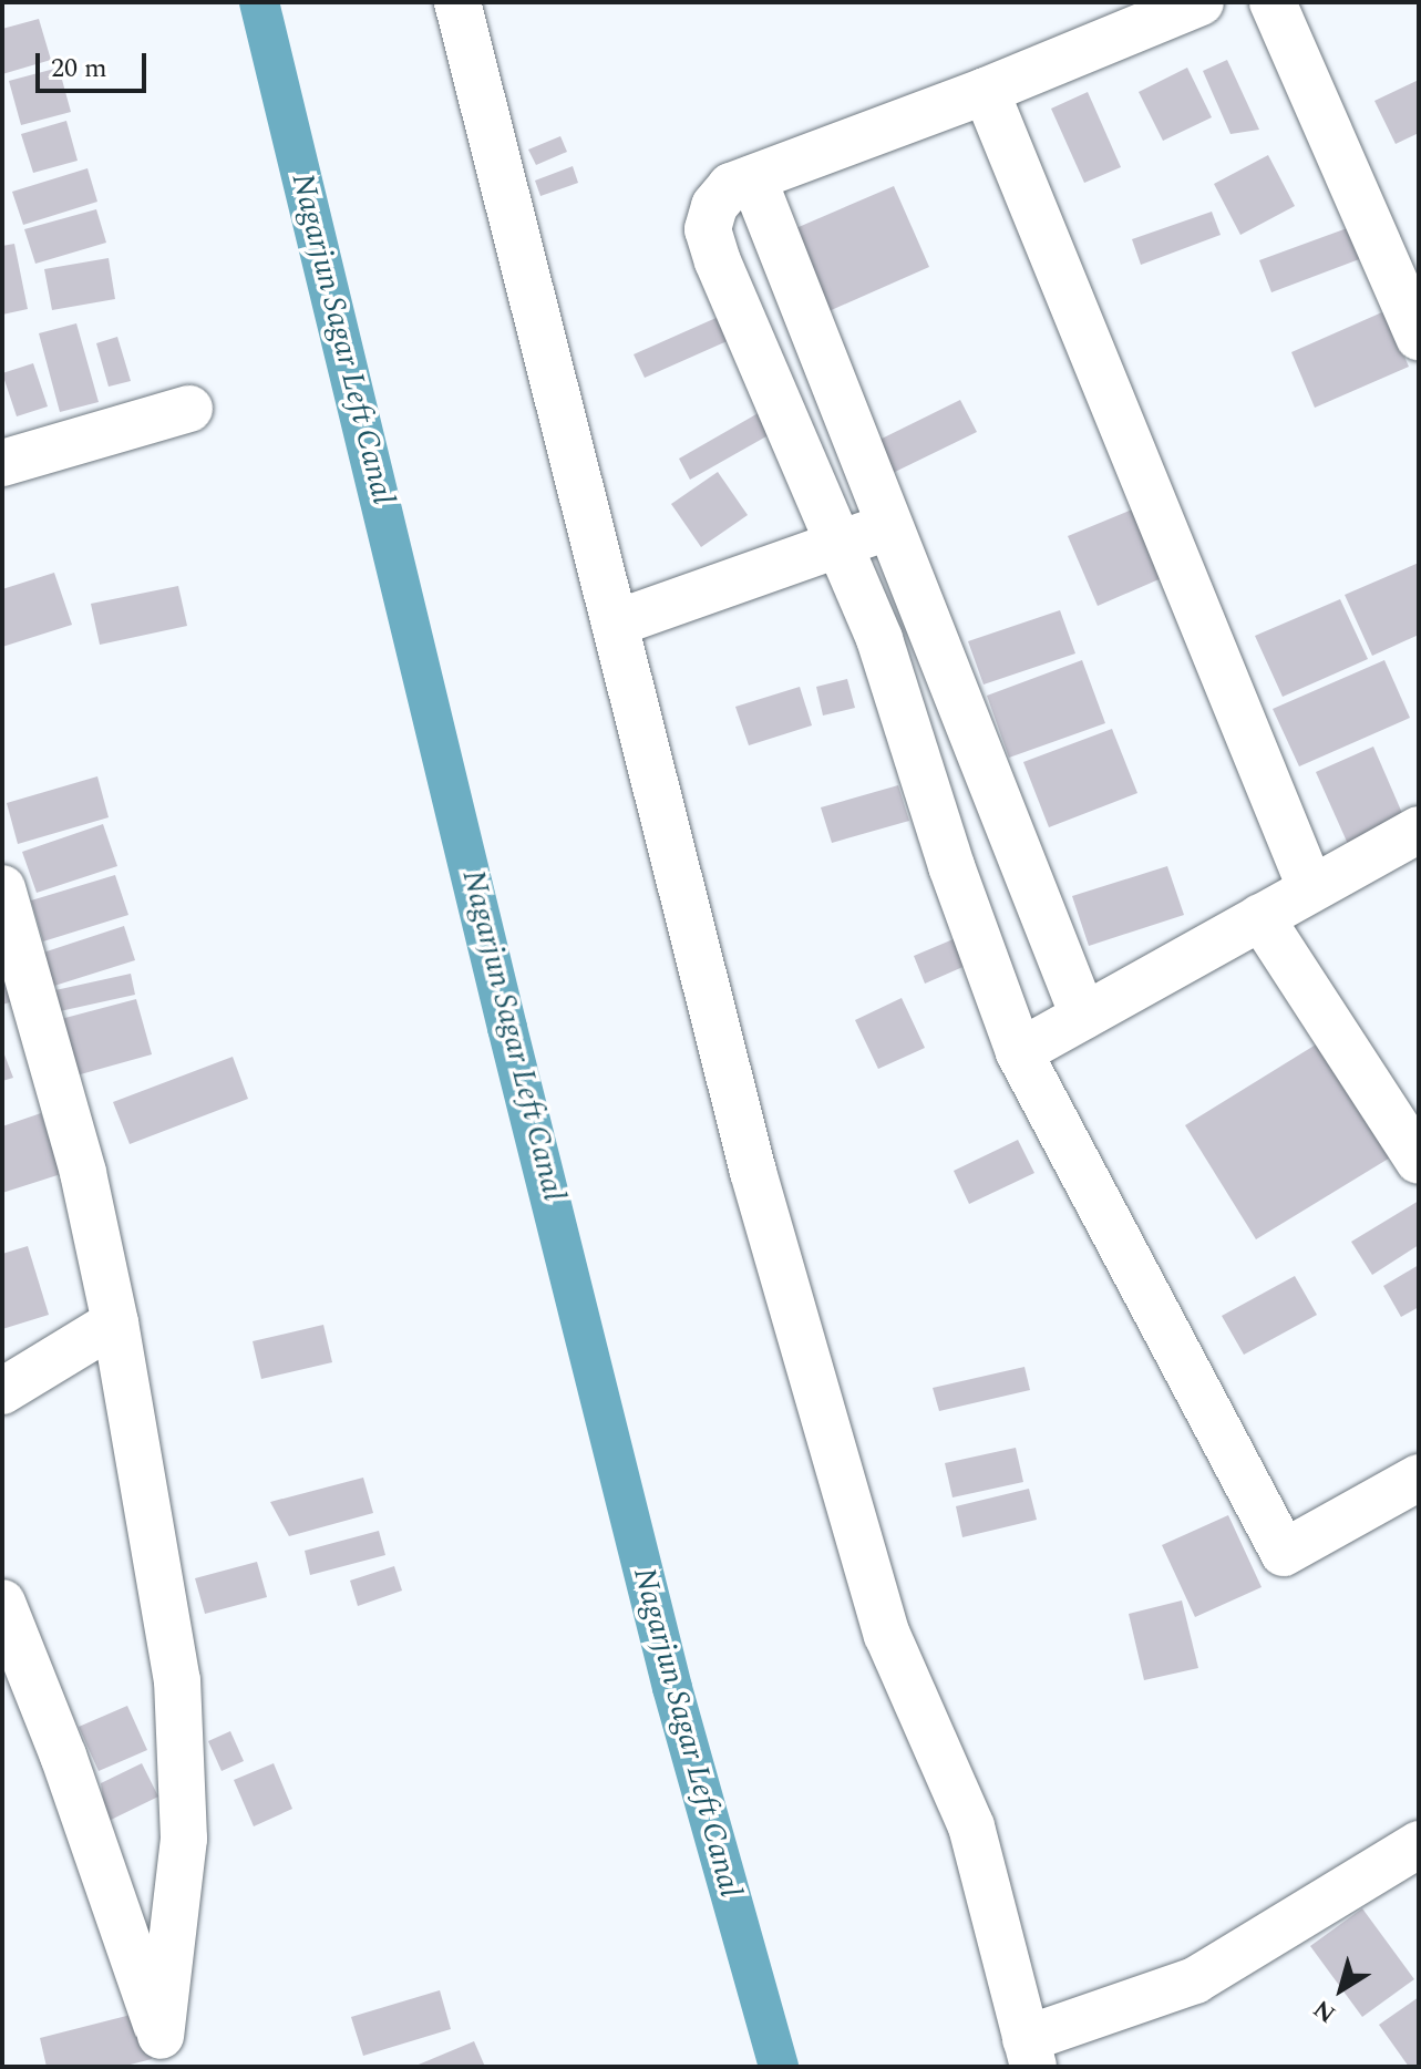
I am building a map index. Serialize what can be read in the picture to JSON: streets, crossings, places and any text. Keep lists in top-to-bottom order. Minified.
{"water":["Nagarjun Sagar Left Canal"],"scale_bar":"20 m","north":"bottom left"}
